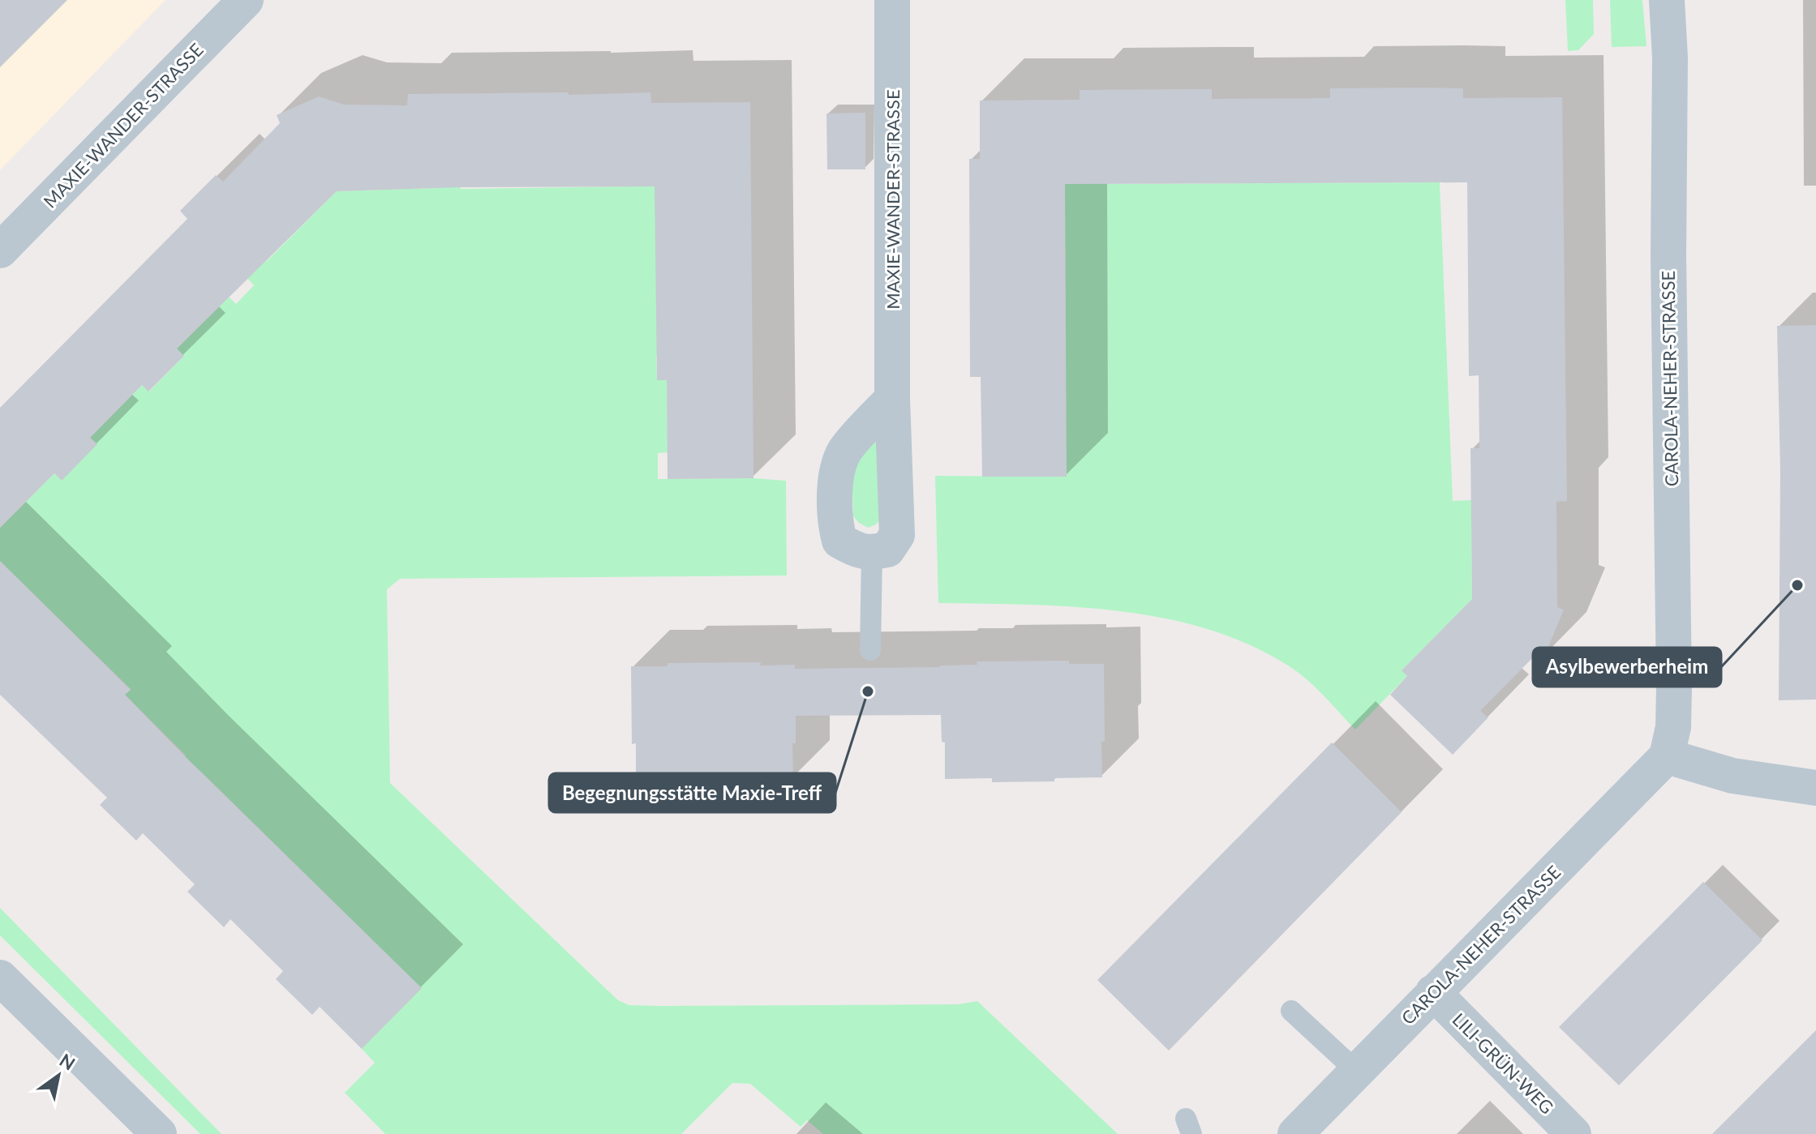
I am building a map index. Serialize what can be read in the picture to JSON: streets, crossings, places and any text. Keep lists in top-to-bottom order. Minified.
{"streets":{"street":["MAXIE-WANDER-STRASSE","CAROLA-NEHER-STRASSE","LILI-GRÜN-WEG"]},"crossings":[["CAROLA-NEHER-STRASSE","LILI-GRÜN-WEG"]],"places":["Asylbewerberheim","Begegnungsstätte Maxie-Treff"],"north":"top right"}
